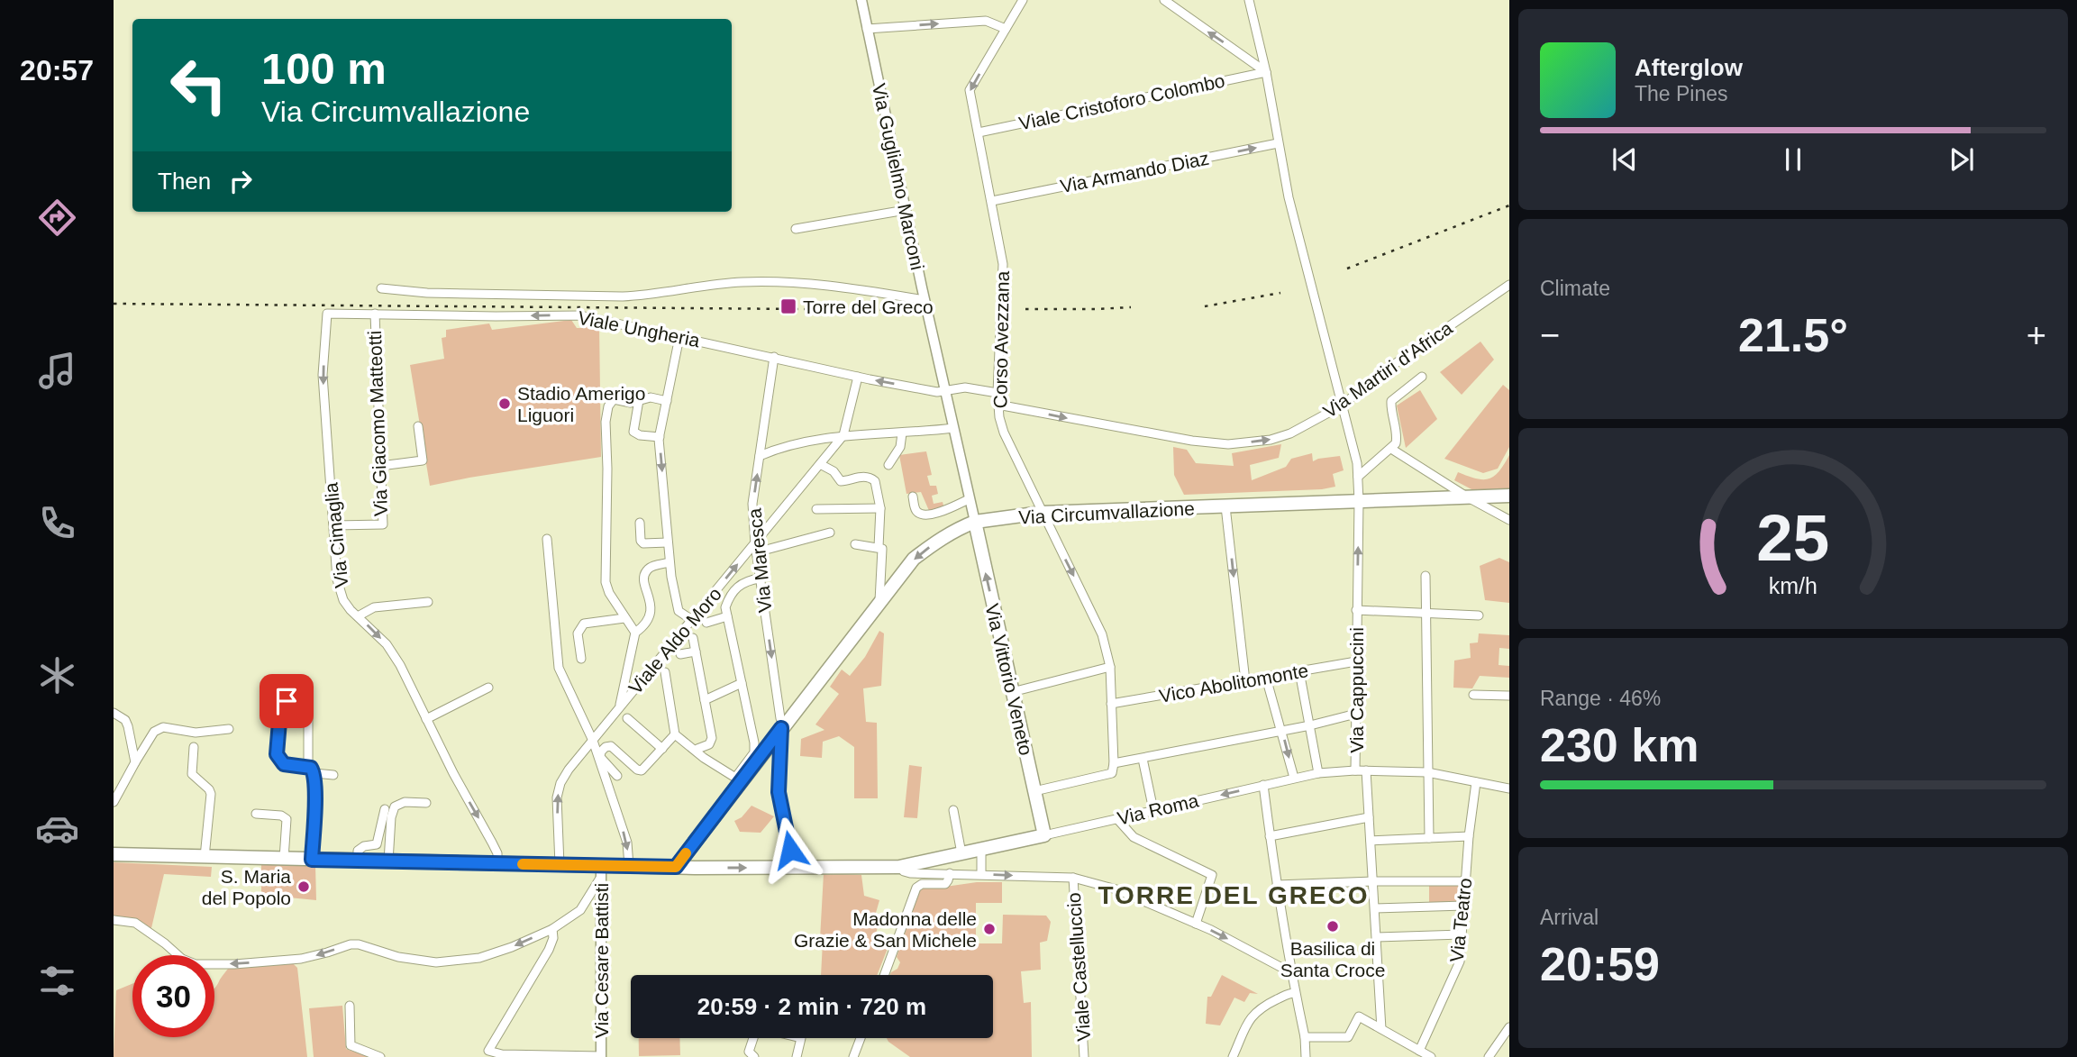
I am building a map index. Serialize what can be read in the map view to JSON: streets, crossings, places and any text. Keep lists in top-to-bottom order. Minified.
{"streets":{"main road":["Via Circumvallazione","Via Vittorio Veneto","Via Roma"],"street":["Viale Cristoforo Colombo","Via Armando Diaz","Via Guglielmo Marconi","Viale Ungheria","Corso Avezzana","Via Martiri d'Africa","Via Giacomo Matteotti","Via Cimaglia","Via Maresca","Viale Aldo Moro","Vico Abolitomonte","Via Cappuccini","Via Teatro","Via Cesare Battisti","Viale Castelluccio"]},"crossings":[["Viale Cristoforo Colombo","Corso Avezzana"],["Viale Cristoforo Colombo","Via Cappuccini"],["Via Armando Diaz","Corso Avezzana"],["Via Armando Diaz","Via Cappuccini"],["Via Guglielmo Marconi","Viale Ungheria"],["Via Guglielmo Marconi","Via Circumvallazione"],["Via Guglielmo Marconi","Via Vittorio Veneto"],["Viale Ungheria","Via Giacomo Matteotti"],["Viale Ungheria","Via Cimaglia"],["Viale Ungheria","Via Maresca"],["Corso Avezzana","Via Martiri d'Africa"],["Corso Avezzana","Via Circumvallazione"],["Corso Avezzana","Vico Abolitomonte"],["Via Martiri d'Africa","Via Cappuccini"],["Via Giacomo Matteotti","Via Cimaglia"],["Via Circumvallazione","Via Maresca"],["Via Circumvallazione","Via Vittorio Veneto"],["Via Circumvallazione","Via Cappuccini"],["Via Circumvallazione","Via Roma"],["Via Cimaglia","Via Roma"],["Via Maresca","Viale Aldo Moro"],["Via Maresca","Via Roma"],["Viale Aldo Moro","Via Roma"],["Via Vittorio Veneto","Via Roma"],["Vico Abolitomonte","Via Cappuccini"],["Via Cappuccini","Via Roma"],["Via Roma","Via Teatro"],["Via Roma","Via Cesare Battisti"]],"one_way":["Via Armando Diaz","Via Martiri d'Africa","Via Cimaglia","Viale Aldo Moro","Via Vittorio Veneto"],"districts":["TORRE DEL GRECO"],"places":{"transit":["Torre del Greco"],"other":["Stadio Amerigo Liguori","S. Maria del Popolo","Basilica di Santa Croce","Madonna delle Grazie & San Michele"]},"page":{"tabs":"20:57","turn":["100 m","Via Circumvallazione"],"song":["Afterglow","The Pines"],"then":"Then","tile":["Climate",["Range · 46%","230 km"],["Arrival","20:59"]],"heat":["−","21.5°","+"],"limit":"30","trip":"20:59 · 2 min · 720 m","gauge":["25","km/h"]}}
